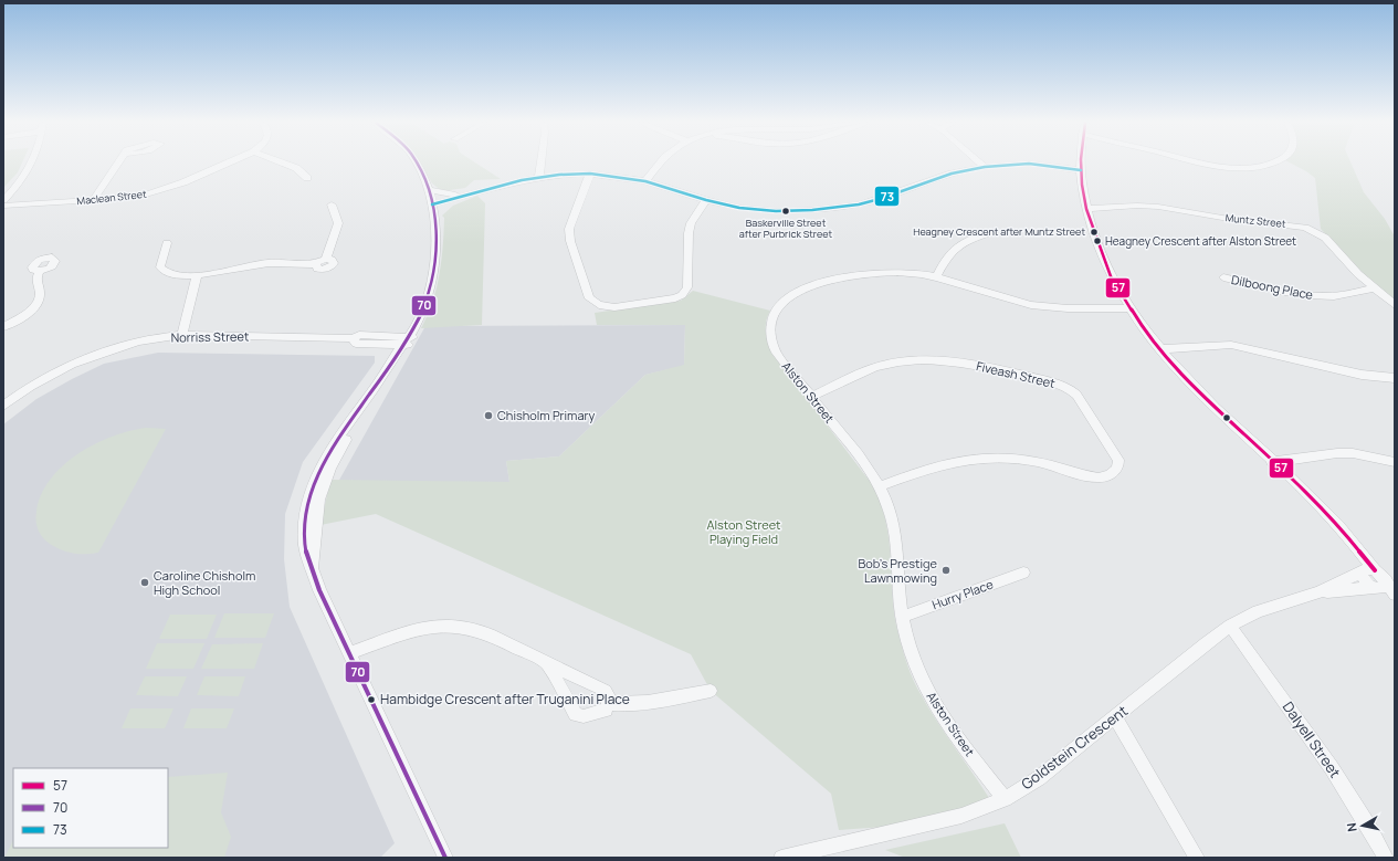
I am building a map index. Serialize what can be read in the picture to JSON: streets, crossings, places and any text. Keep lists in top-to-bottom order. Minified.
{"streets":{"street":["Maclean Street","Muntz Street","Dilboong Place","Norriss Street","Fiveash Street","Alston Street","Hurry Place","Dalyell Street","Goldstein Crescent"]},"crossings":[["Muntz Street","Dilboong Place"],["Fiveash Street","Alston Street"],["Alston Street","Hurry Place"],["Alston Street","Goldstein Crescent"],["Dalyell Street","Goldstein Crescent"]],"parks":["Alston Street Playing Field"],"places":["Baskerville Street after Purbrick Street","Heagney Crescent after Muntz Street","Heagney Crescent after Alston Street","Chisholm Primary","Bob's Prestige Lawnmowing","Caroline Chisholm High School","Hambidge Crescent after Truganini Place"],"lines":["transit line 57","transit line 70","transit line 73"],"legend":["57","70","73"],"north":"left"}
